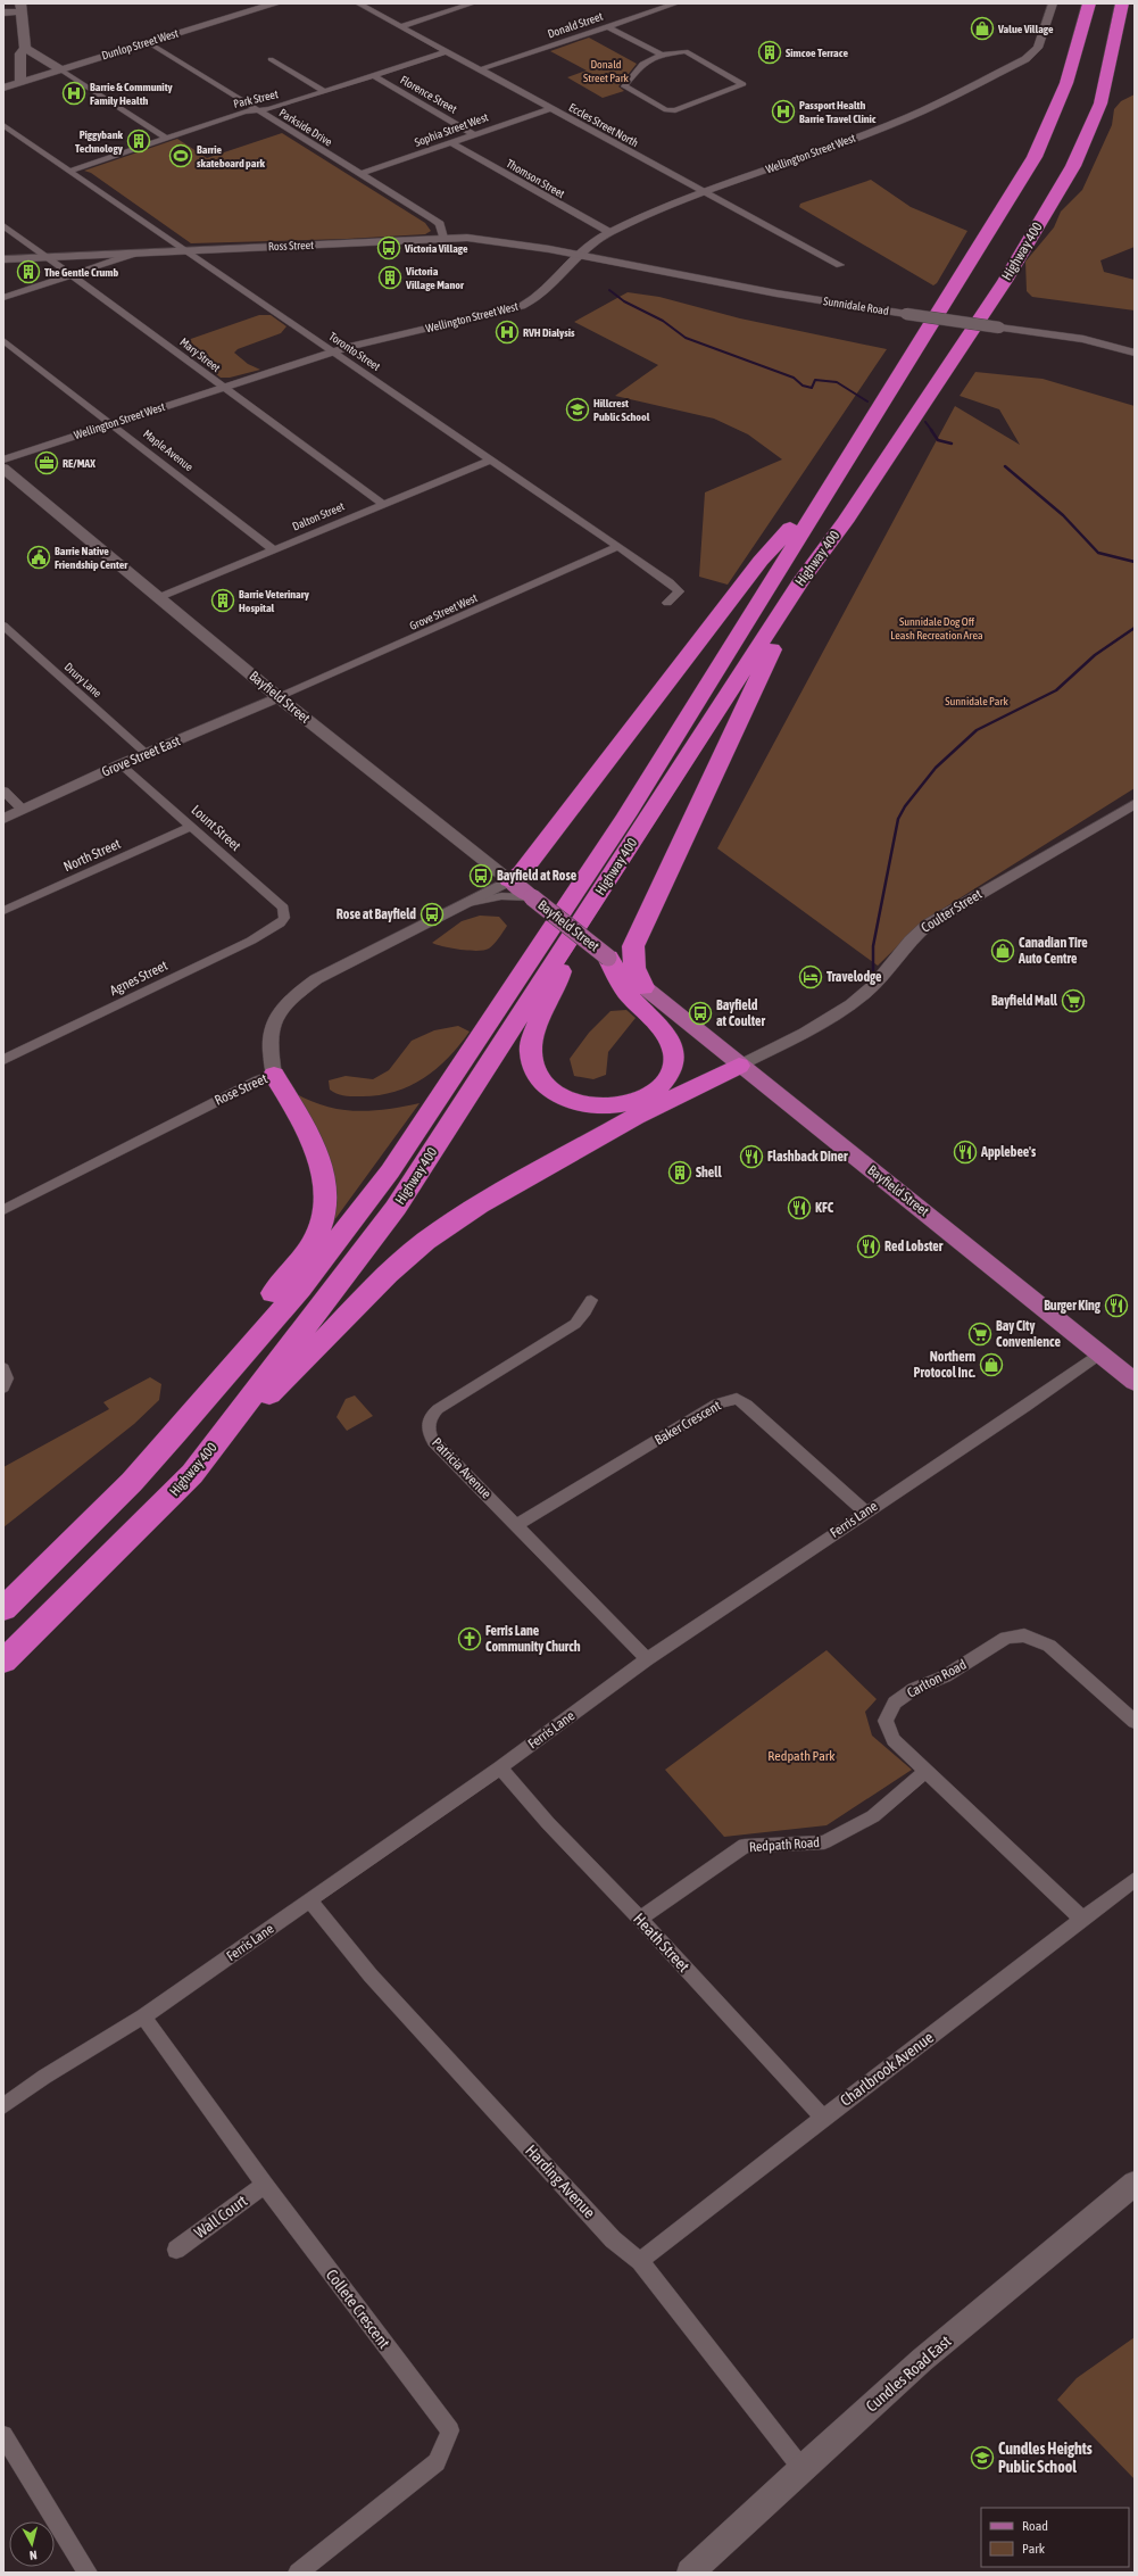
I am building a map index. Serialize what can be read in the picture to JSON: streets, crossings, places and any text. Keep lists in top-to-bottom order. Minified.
{"streets":{"highway":["Highway 400"],"main road":["Dunlop Street West","Ross Street","Sunnidale Road","Bayfield Street","Cundles Road East"],"street":["Donald Street","Florence Street","Park Street","Eccles Street North","Parkside Drive","Sophia Street West","Wellington Street West","Thomson Street","Toronto Street","Mary Street","Maple Avenue","Dalton Street","Grove Street West","Drury Lane","Grove Street East","Lount Street","North Street","Coulter Street","Agnes Street","Rose Street","Baker Crescent","Patricia Avenue","Ferris Lane","Carlton Road","Redpath Road","Heath Street","Charlbrook Avenue","Harding Avenue","Wall Court","Collete Crescent"]},"crossings":[["Donald Street","Eccles Street North"],["Dunlop Street West","Parkside Drive"],["Florence Street","Park Street"],["Florence Street","Sophia Street West"],["Park Street","Eccles Street North"],["Park Street","Parkside Drive"],["Park Street","Toronto Street"],["Eccles Street North","Sophia Street West"],["Eccles Street North","Wellington Street West"],["Parkside Drive","Sophia Street West"],["Parkside Drive","Ross Street"],["Sophia Street West","Thomson Street"],["Wellington Street West","Thomson Street"],["Wellington Street West","Ross Street"],["Wellington Street West","Sunnidale Road"],["Wellington Street West","Toronto Street"],["Wellington Street West","Mary Street"],["Wellington Street West","Maple Avenue"],["Ross Street","Sunnidale Road"],["Ross Street","Toronto Street"],["Ross Street","Mary Street"],["Toronto Street","Dalton Street"],["Toronto Street","Grove Street West"],["Mary Street","Dalton Street"],["Maple Avenue","Dalton Street"],["Dalton Street","Bayfield Street"],["Grove Street West","Bayfield Street"],["Grove Street West","Grove Street East"],["Drury Lane","Grove Street East"],["Bayfield Street","Grove Street East"],["Bayfield Street","Coulter Street"],["Bayfield Street","Rose Street"],["Bayfield Street","Ferris Lane"],["Grove Street East","Lount Street"],["Lount Street","North Street"],["Lount Street","Agnes Street"],["Baker Crescent","Patricia Avenue"],["Baker Crescent","Ferris Lane"],["Patricia Avenue","Ferris Lane"],["Ferris Lane","Heath Street"],["Ferris Lane","Harding Avenue"],["Ferris Lane","Collete Crescent"],["Carlton Road","Redpath Road"],["Carlton Road","Charlbrook Avenue"],["Redpath Road","Heath Street"],["Heath Street","Charlbrook Avenue"],["Charlbrook Avenue","Harding Avenue"],["Harding Avenue","Cundles Road East"],["Wall Court","Collete Crescent"]],"parks":["Donald Street Park","Sunnidale Dog Off Leash Recreation Area","Sunnidale Park","Redpath Park"],"places":{"shop":["Value Village","Canadian Tire Auto Centre","Northern Protocol Inc."],"building":["Simcoe Terrace","Piggybank Technology","The Gentle Crumb","Victoria Village Manor","Barrie Veterinary Hospital","Shell"],"hospital":["Barrie & Community Family Health","Passport Health Barrie Travel Clinic","RVH Dialysis"],"sports":["Barrie skateboard park"],"bus stop":["Victoria Village","Bayfield at Rose","Rose at Bayfield","Bayfield at Coulter"],"school or university":["Hillcrest Public School","Cundles Heights Public School"],"office":["RE/MAX"],"public building":["Barrie Native Friendship Center"],"hotel":["Travelodge"],"supermarket":["Bayfield Mall","Bay City Convenience"],"restaurant":["Applebee's","Flashback Diner","KFC","Red Lobster","Burger King"],"church":["Ferris Lane Community Church"]},"legend":["Road","Park"],"north":"bottom"}
